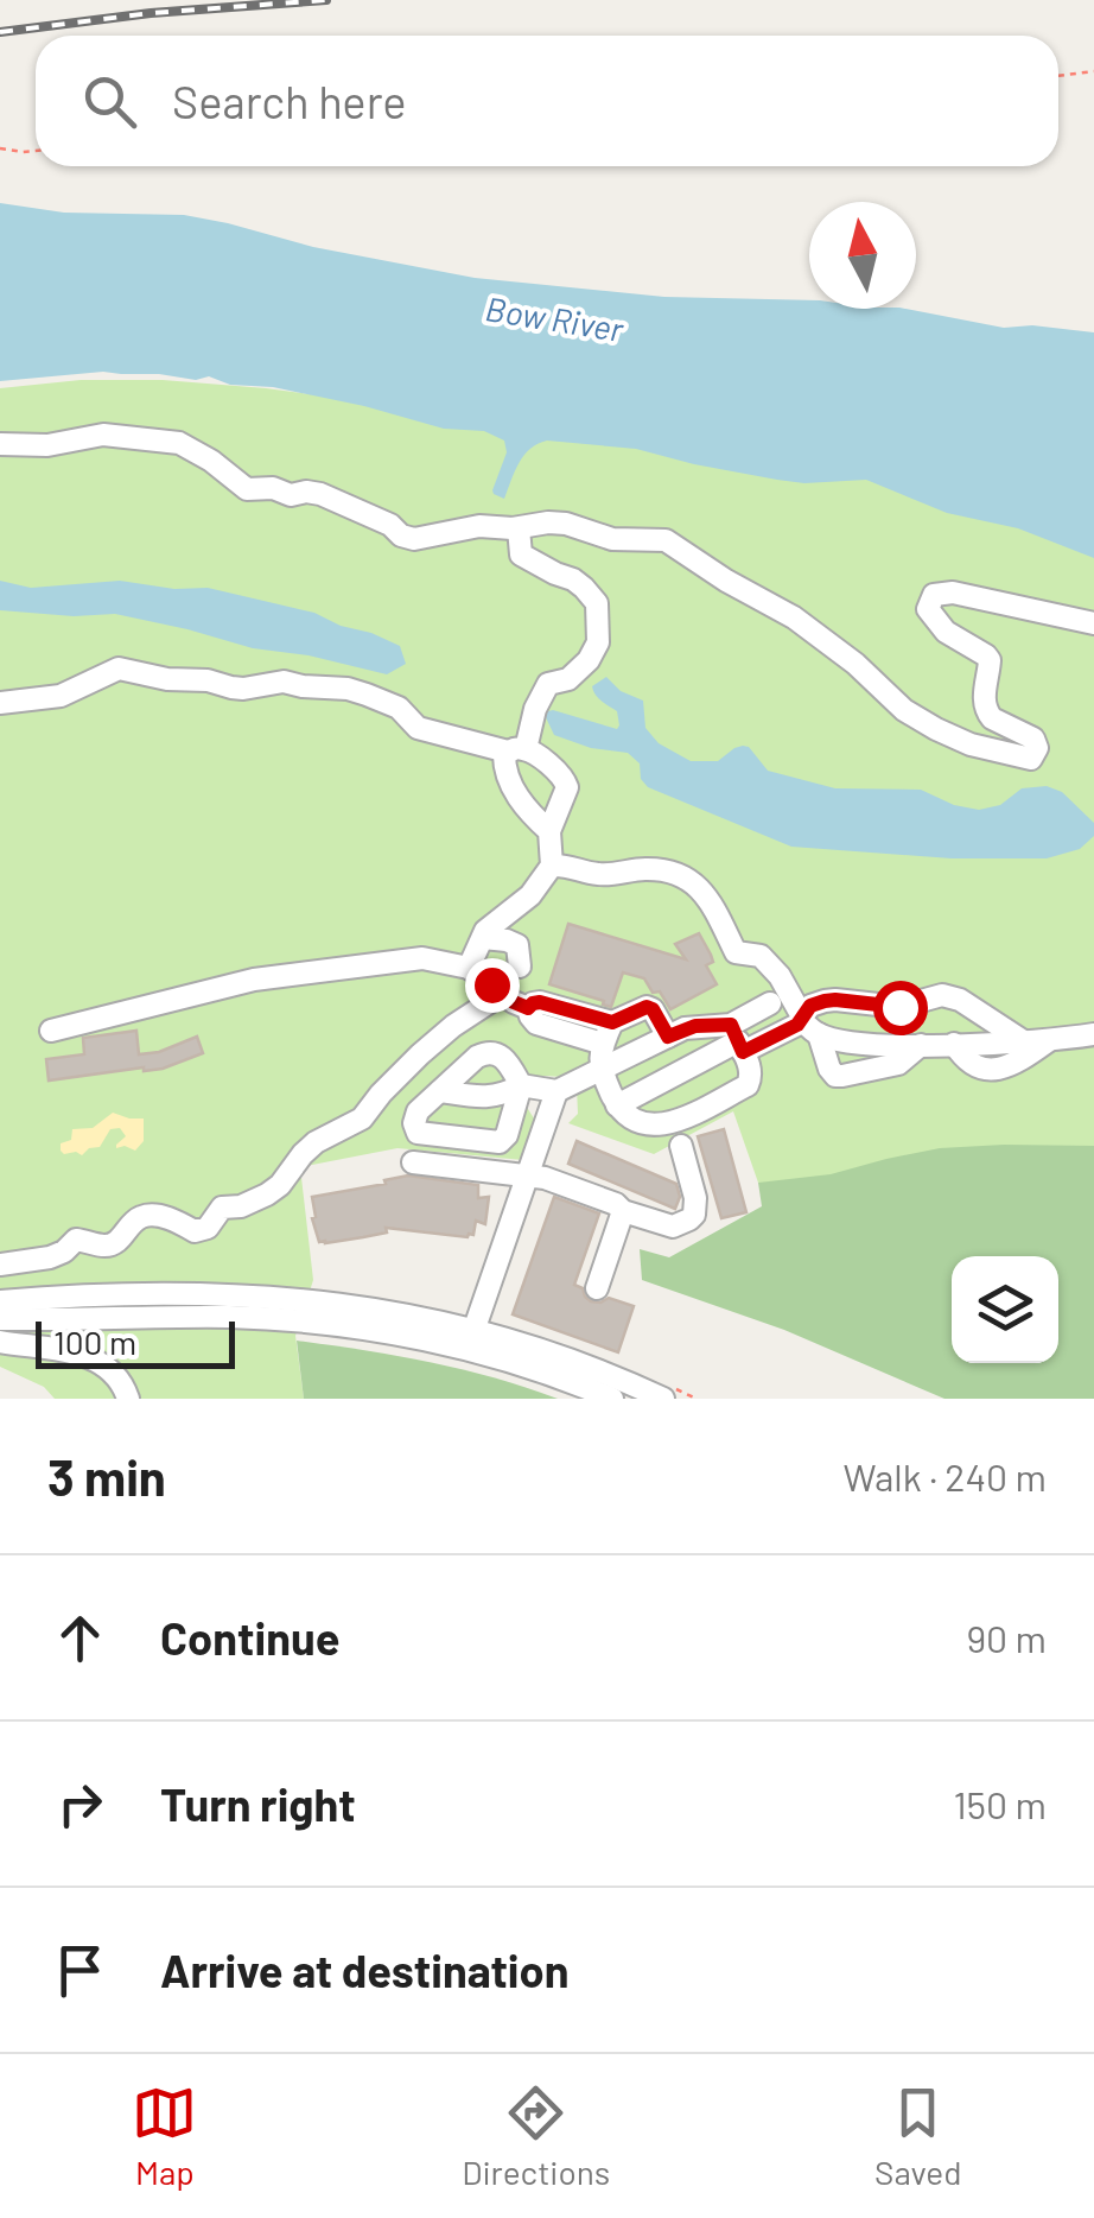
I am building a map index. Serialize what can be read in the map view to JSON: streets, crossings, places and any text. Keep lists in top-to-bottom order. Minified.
{"water":["Bow River"],"scale_bar":"100 m","north":"top","page":{"search":"Search here","scale":"100 m","heading":["3 min","Walk · 240 m"],"list":[["Continue","90 m"],["Turn right","150 m"],"Arrive at destination"],"nav":["Map","Directions","Saved"]}}
